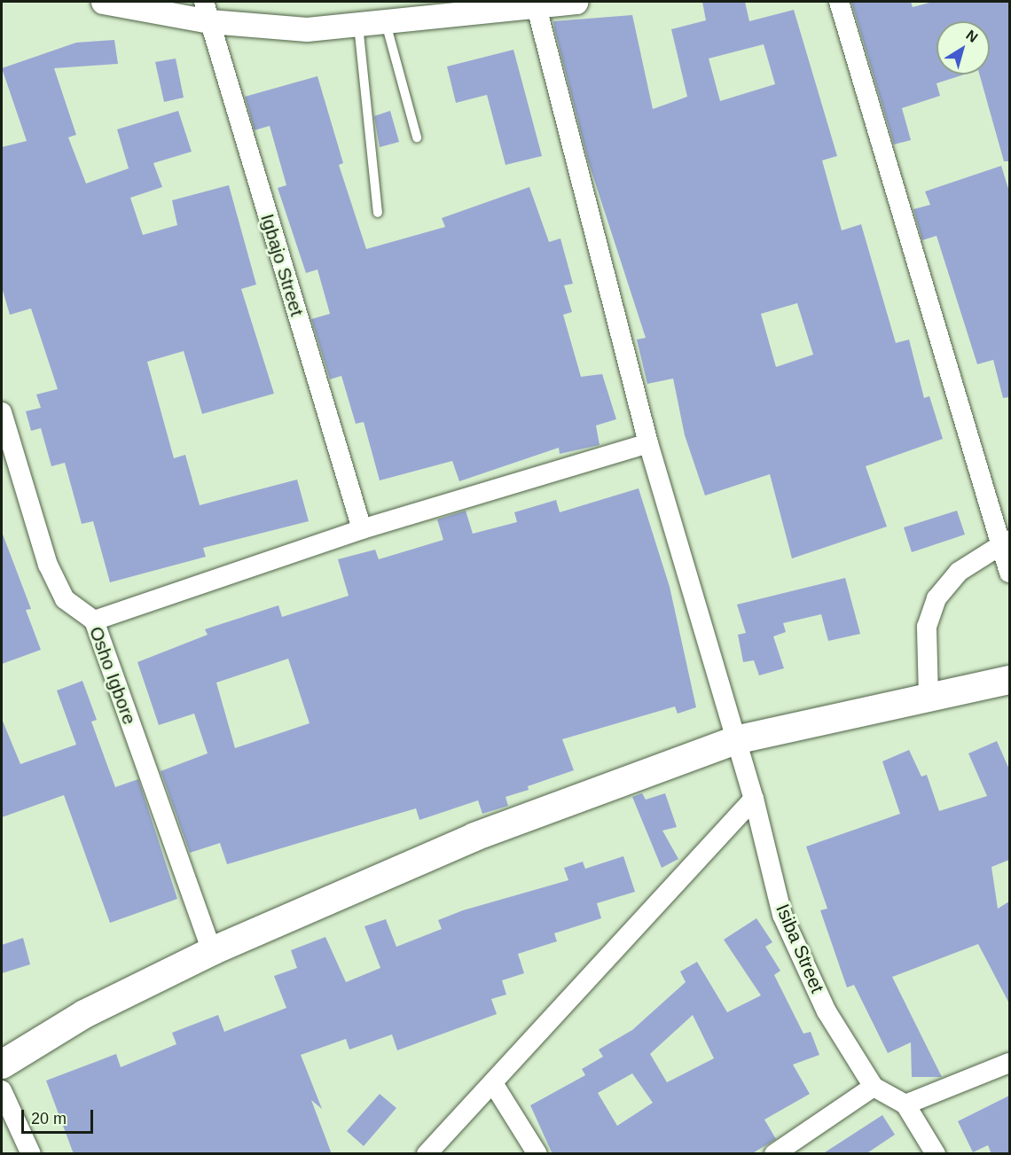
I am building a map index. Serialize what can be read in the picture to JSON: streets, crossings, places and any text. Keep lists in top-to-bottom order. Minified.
{"streets":{"street":["Igbajo Street","Osho Igbore","Isiba Street"]},"scale_bar":"20 m","north":"top right"}
